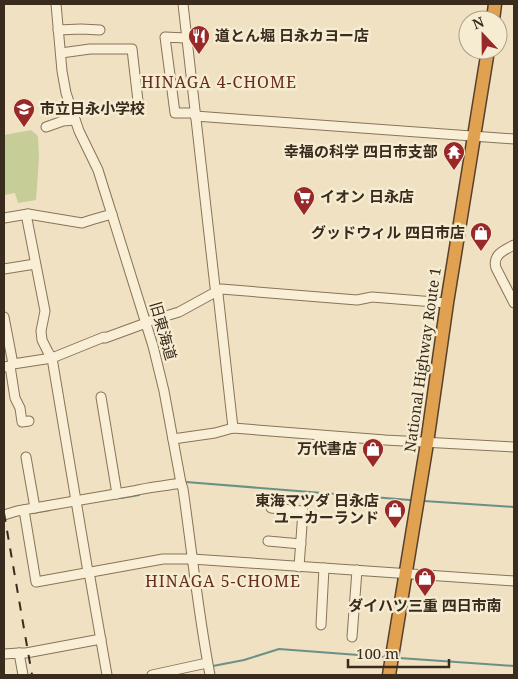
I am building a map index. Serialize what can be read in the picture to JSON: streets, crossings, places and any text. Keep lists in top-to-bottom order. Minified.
{"streets":{"highway":["National Highway Route 1"],"street":["旧東海道"]},"districts":["HINAGA 4-CHOME","HINAGA 5-CHOME"],"places":{"restaurant":["道とん堀 日永カヨー店"],"school or university":["市立日永小学校"],"temple":["幸福の科学 四日市支部"],"supermarket":["イオン 日永店"],"shop":["グッドウィル 四日市店","万代書店","東海マツダ 日永店 ユーカーランド","ダイハツ三重 四日市南"]},"scale_bar":"100 m","north":"top"}
